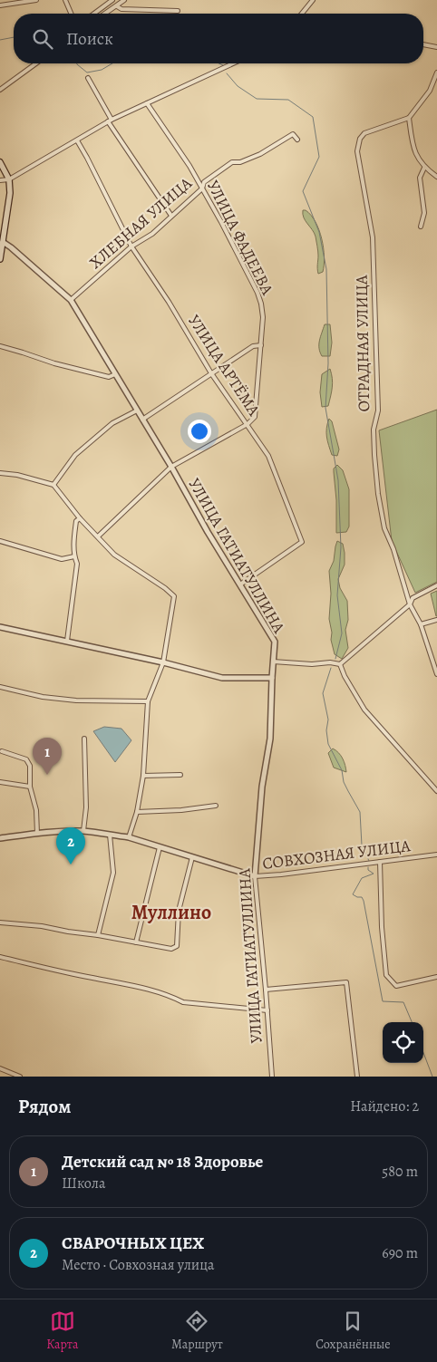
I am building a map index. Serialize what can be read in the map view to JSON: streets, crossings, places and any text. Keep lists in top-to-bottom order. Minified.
{"streets":{"street":["ХЛЕБНАЯ УЛИЦА","УЛИЦА ФАДЕЕВА","ОТРАДНАЯ УЛИЦА","УЛИЦА АРТЁМА","УЛИЦА ГАТИАТУЛЛИНА","СОВХОЗНАЯ УЛИЦА"]},"crossings":[["ХЛЕБНАЯ УЛИЦА","УЛИЦА ФАДЕЕВА"],["ХЛЕБНАЯ УЛИЦА","УЛИЦА АРТЁМА"],["ХЛЕБНАЯ УЛИЦА","УЛИЦА ГАТИАТУЛЛИНА"],["УЛИЦА ФАДЕЕВА","УЛИЦА АРТЁМА"],["УЛИЦА АРТЁМА","УЛИЦА ГАТИАТУЛЛИНА"],["УЛИЦА ГАТИАТУЛЛИНА","СОВХОЗНАЯ УЛИЦА"]],"districts":["Муллино"],"page":{"search":"Поиск","pins":["1","2"],"heading":["Рядом","Найдено: 2"],"list":[{"mark":"1","name":"Детский сад № 18 Здоровье","note":"Школа","value":"580 m"},{"mark":"2","name":"СВАРОЧНЫХ ЦЕХ","note":"Место · Совхозная улица","value":"690 m"}],"nav":["Карта","Маршрут","Сохранённые"]}}
